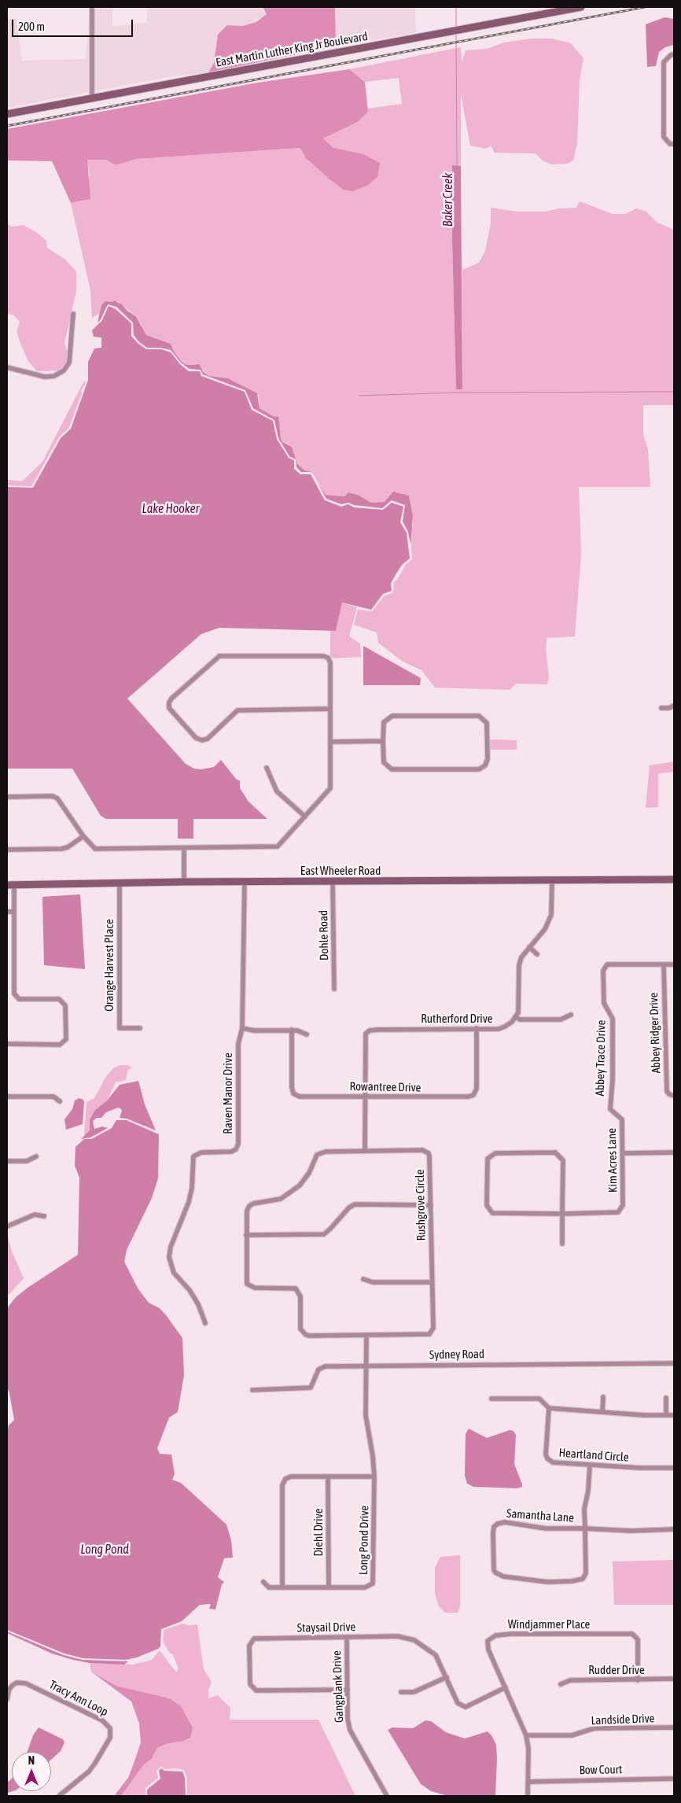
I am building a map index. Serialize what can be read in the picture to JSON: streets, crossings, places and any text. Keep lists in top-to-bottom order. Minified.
{"streets":{"street":["East Martin Luther King Jr Boulevard","East Wheeler Road","Dohle Road","Orange Harvest Place","Rutherford Drive","Abbey Ridger Drive","Abbey Trace Drive","Rowantree Drive","Raven Manor Drive","Kim Acres Lane","Rushgrove Circle","Sydney Road","Heartland Circle","Samantha Lane","Diehl Drive","Long Pond Drive","Windjammer Place","Staysail Drive","Rudder Drive","Gangplank Drive","Tracy Ann Loop","Landside Drive","Bow Court"]},"crossings":[["East Wheeler Road","Dohle Road"],["East Wheeler Road","Orange Harvest Place"],["East Wheeler Road","Raven Manor Drive"],["Rutherford Drive","Rowantree Drive"],["Rutherford Drive","Rushgrove Circle"],["Abbey Ridger Drive","Abbey Trace Drive"],["Abbey Trace Drive","Kim Acres Lane"],["Rushgrove Circle","Long Pond Drive"],["Sydney Road","Long Pond Drive"],["Heartland Circle","Samantha Lane"],["Diehl Drive","Long Pond Drive"],["Windjammer Place","Staysail Drive"],["Windjammer Place","Rudder Drive"],["Windjammer Place","Landside Drive"],["Windjammer Place","Bow Court"],["Staysail Drive","Gangplank Drive"]],"water":["Baker Creek","Lake Hooker","Long Pond"],"scale_bar":"200 m","north":"top"}
